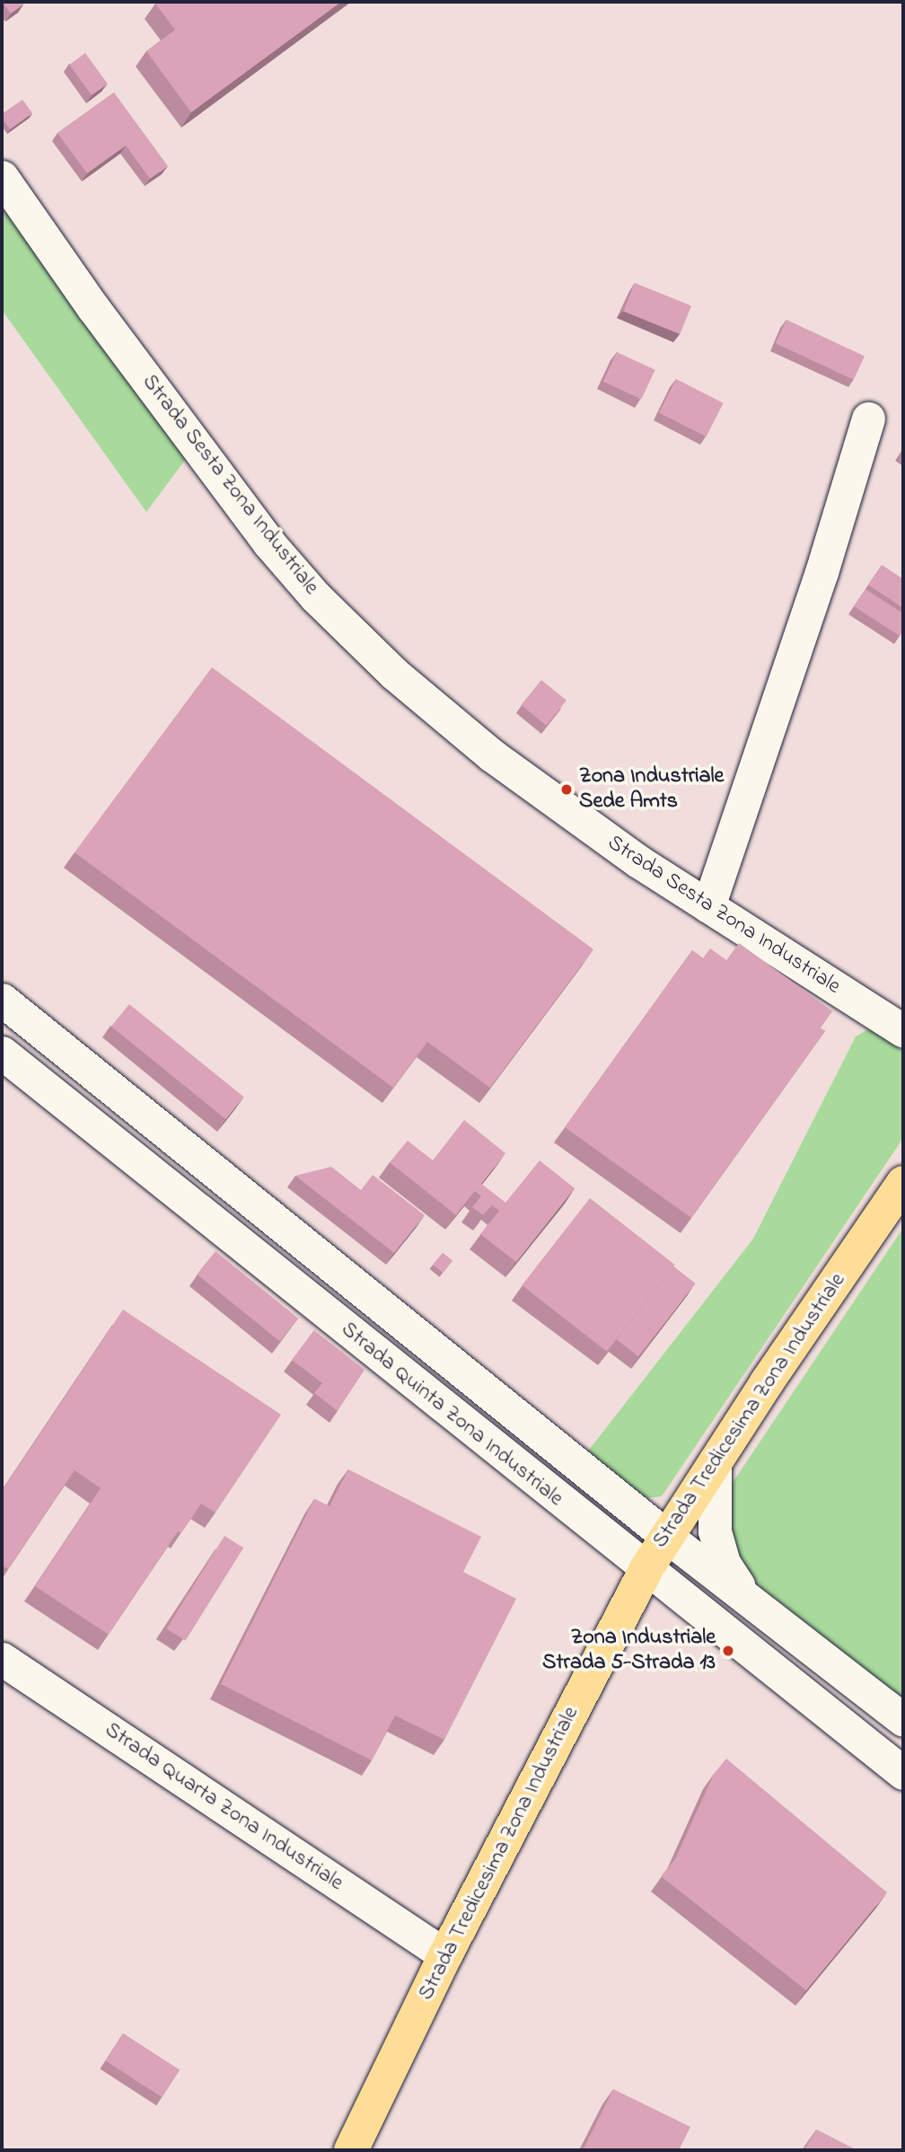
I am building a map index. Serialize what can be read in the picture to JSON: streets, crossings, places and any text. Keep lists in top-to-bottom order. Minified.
{"streets":{"main road":["Strada Tredicesima Zona Industriale"],"street":["Strada Sesta Zona Industriale","Strada Quinta Zona Industriale","Strada Quarta Zona Industriale"]},"crossings":[["Strada Tredicesima Zona Industriale","Strada Quinta Zona Industriale"],["Strada Tredicesima Zona Industriale","Strada Quarta Zona Industriale"]],"places":["Zona Industriale Sede Amts","Zona Industriale Strada 5-Strada 13"]}
